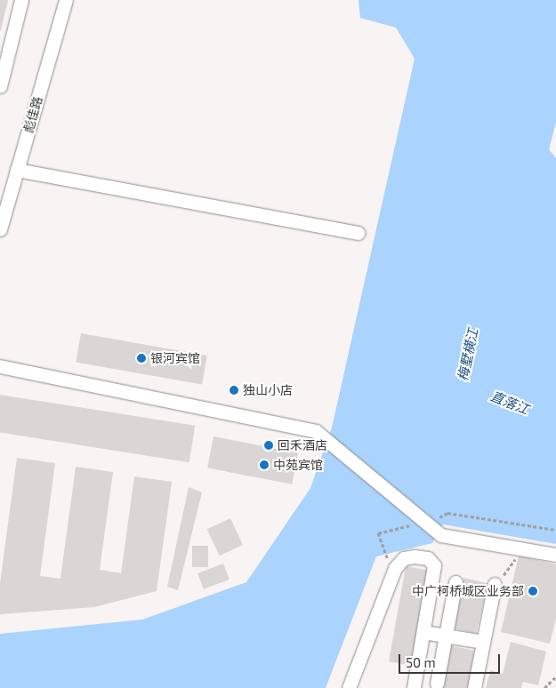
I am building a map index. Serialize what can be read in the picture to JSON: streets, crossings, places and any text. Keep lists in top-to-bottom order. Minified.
{"streets":{"street":["彪佳路"]},"water":["梅墅横江","直落江"],"places":["银河宾馆","独山小店","回禾酒店","中苑宾馆","中广柯桥城区业务部"],"scale_bar":"50 m"}
